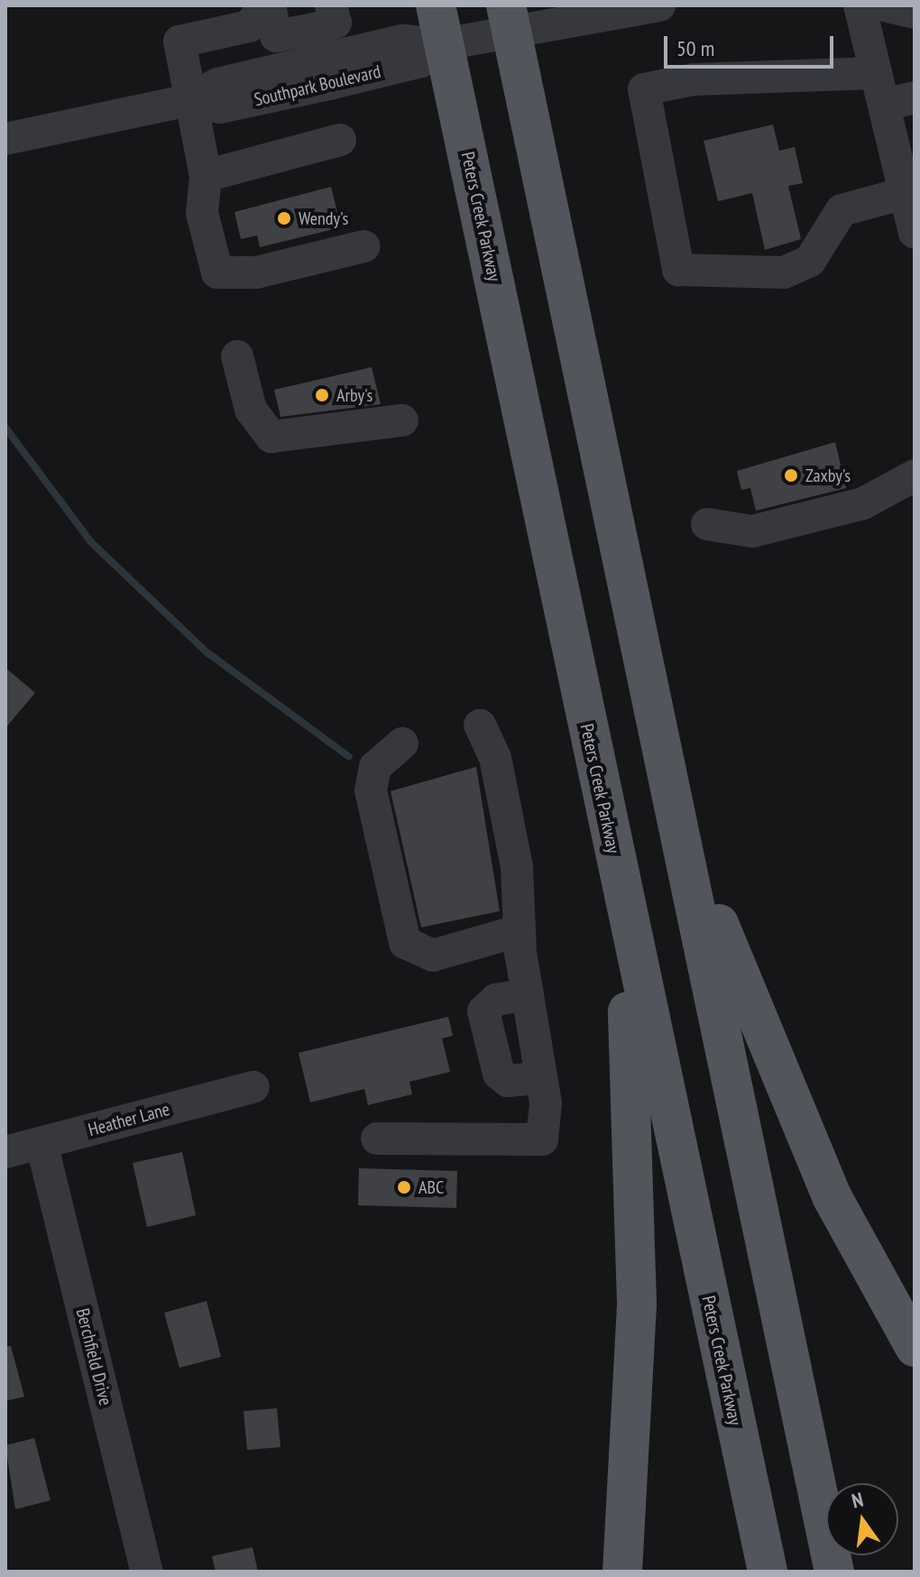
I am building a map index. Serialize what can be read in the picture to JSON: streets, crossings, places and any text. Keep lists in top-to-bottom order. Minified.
{"streets":{"main road":["Peters Creek Parkway"],"street":["Southpark Boulevard","Heather Lane","Berchfield Drive"]},"crossings":[["Southpark Boulevard","Peters Creek Parkway"],["Heather Lane","Berchfield Drive"]],"places":["Wendy's","Arby's","Zaxby's","ABC"],"scale_bar":"50 m","north":"top"}
